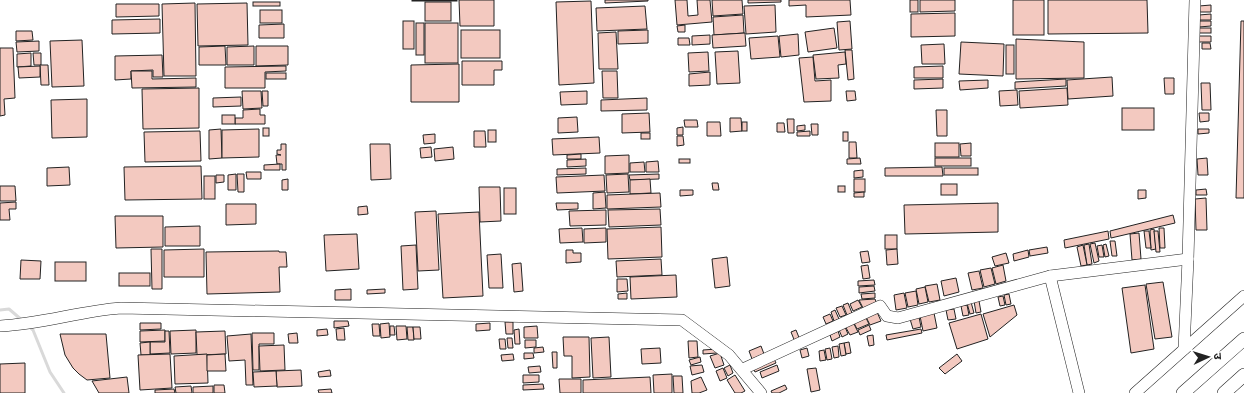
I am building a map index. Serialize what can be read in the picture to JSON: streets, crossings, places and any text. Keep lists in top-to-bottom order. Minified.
{"north":"right"}
